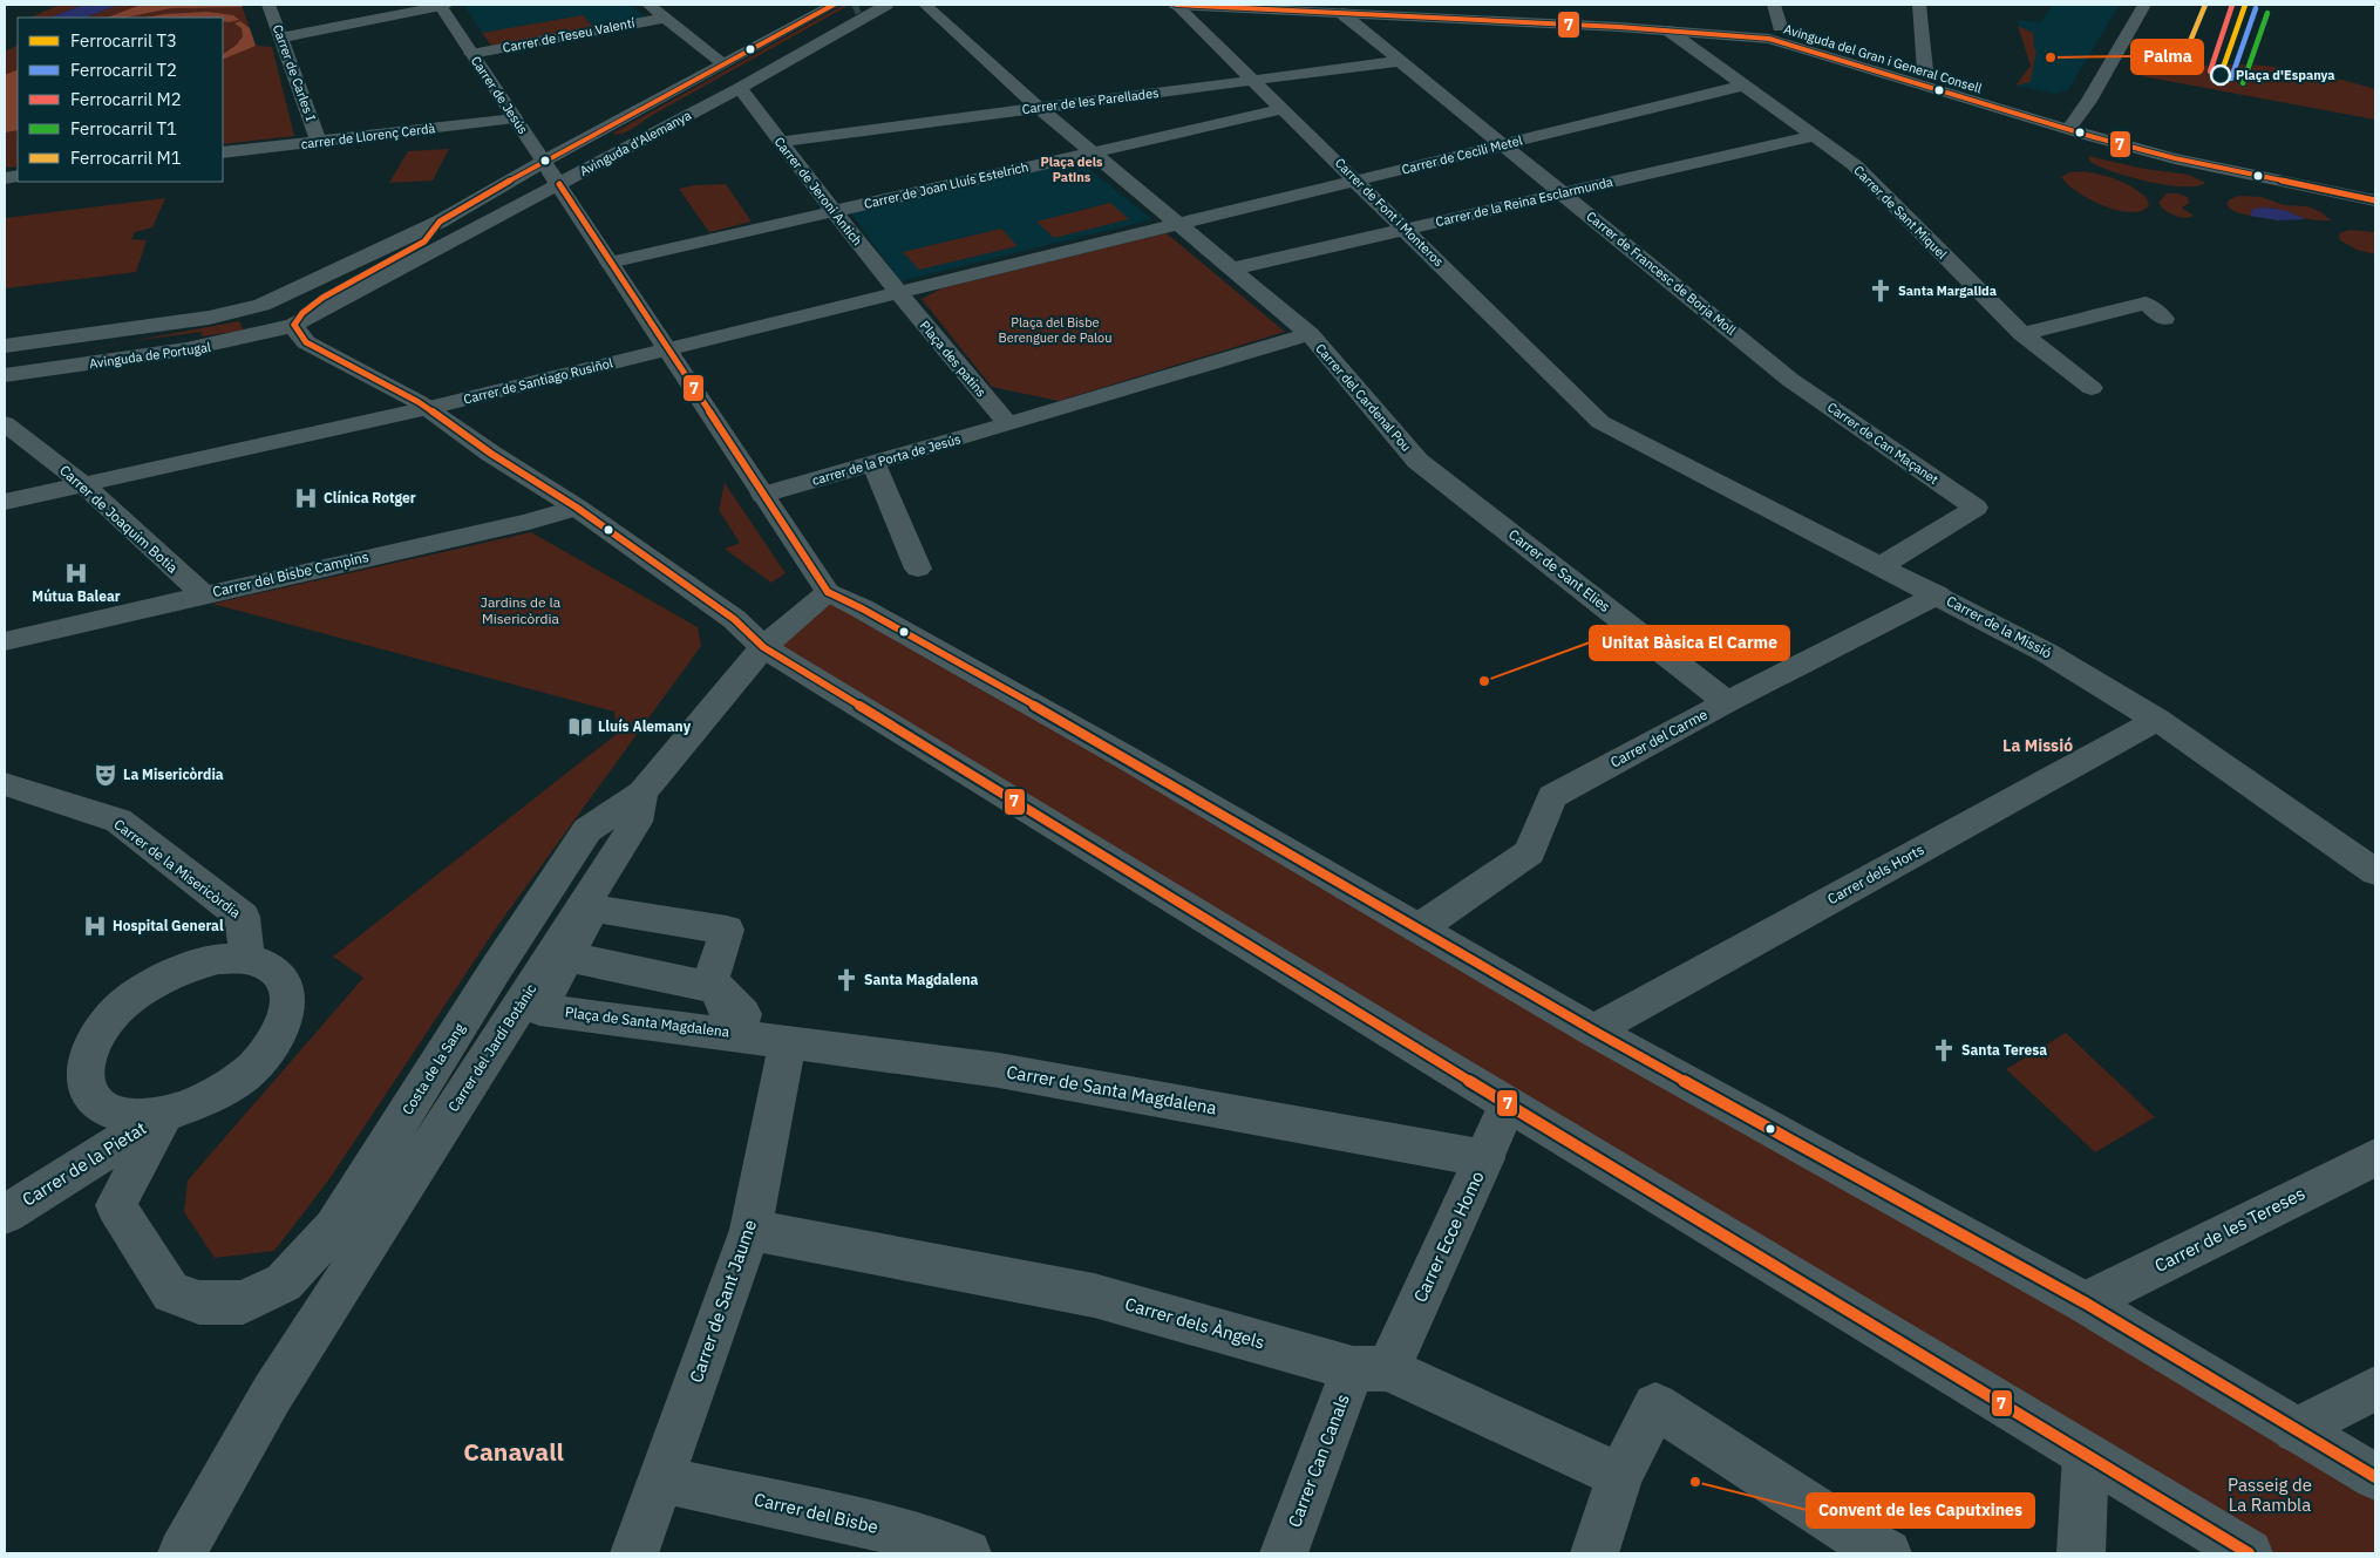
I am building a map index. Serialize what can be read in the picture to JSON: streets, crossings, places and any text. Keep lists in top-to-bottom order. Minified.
{"streets":{"street":["Carrer de Teseu Valentí","Avinguda del Gran i General Consell","Carrer de Carles I","Carrer de Jesús","Carrer de les Parellades","carrer de Llorenç Cerdà","Avinguda d'Alemanya","Carrer de Cecili Metel","Carrer de Joan Lluís Estelrich","Carrer de Jeroni Antich","Carrer de la Reina Esclarmunda","Carrer de Font i Monteros","Carrer de Sant Miquel","Carrer de Francesc de Borja Moll","Avinguda de Portugal","Plaça des patins","Carrer de Santiago Rusiñol","Carrer del Cardenal Pou","Carrer de Can Maçanet","carrer de la Porta de Jesús","Carrer de Joaquim Botia","Carrer de Sant Elies","Carrer del Bisbe Campins","Carrer de la Missió","Carrer del Carme","Carrer de la Misericòrdia","Carrer dels Horts","Plaça de Santa Magdalena","Carrer del Jardí Botànic","Costa de la Sang","Carrer de Santa Magdalena","Carrer de la Pietat","Carrer de les Tereses","Carrer Ecce Homo","Carrer de Sant Jaume","Carrer dels Àngels","Carrer Can Canals","Carrer del Bisbe"]},"crossings":[["Carrer de Teseu Valentí","Carrer de Jesús"],["Avinguda del Gran i General Consell","Carrer de Font i Monteros"],["Avinguda del Gran i General Consell","Carrer de Sant Miquel"],["Avinguda del Gran i General Consell","Carrer de Francesc de Borja Moll"],["Carrer de Carles I","carrer de Llorenç Cerdà"],["Carrer de Jesús","carrer de Llorenç Cerdà"],["Carrer de Jesús","Avinguda d'Alemanya"],["Carrer de Jesús","Carrer de Joan Lluís Estelrich"],["Carrer de Jesús","Carrer de Santiago Rusiñol"],["Carrer de Jesús","carrer de la Porta de Jesús"],["Carrer de Jesús","Carrer del Jardí Botànic"],["Carrer de les Parellades","Carrer de Jeroni Antich"],["Carrer de les Parellades","Carrer de Font i Monteros"],["Carrer de les Parellades","Carrer de Francesc de Borja Moll"],["Avinguda d'Alemanya","Carrer de Jeroni Antich"],["Avinguda d'Alemanya","Avinguda de Portugal"],["Carrer de Cecili Metel","Carrer de Font i Monteros"],["Carrer de Cecili Metel","Carrer de Sant Miquel"],["Carrer de Cecili Metel","Carrer de Francesc de Borja Moll"],["Carrer de Joan Lluís Estelrich","Carrer de Jeroni Antich"],["Carrer de Joan Lluís Estelrich","Carrer de Font i Monteros"],["Carrer de Jeroni Antich","Plaça des patins"],["Carrer de Jeroni Antich","Carrer de Santiago Rusiñol"],["Carrer de la Reina Esclarmunda","Carrer de Font i Monteros"],["Carrer de la Reina Esclarmunda","Carrer de Sant Miquel"],["Carrer de la Reina Esclarmunda","Carrer de Francesc de Borja Moll"],["Carrer de Font i Monteros","Carrer de la Missió"],["Carrer de Francesc de Borja Moll","Carrer de Can Maçanet"],["Plaça des patins","Carrer de Santiago Rusiñol"],["Plaça des patins","carrer de la Porta de Jesús"],["Carrer de Santiago Rusiñol","Carrer de Joaquim Botia"],["Carrer del Cardenal Pou","Carrer de Sant Elies"],["Carrer de Can Maçanet","Carrer de la Missió"],["Carrer de Joaquim Botia","Carrer del Bisbe Campins"],["Carrer de Sant Elies","Carrer del Carme"],["Carrer de la Missió","Carrer del Carme"],["Carrer de la Missió","Carrer dels Horts"],["Carrer de la Misericòrdia","Costa de la Sang"],["Carrer de la Misericòrdia","Carrer de la Pietat"],["Plaça de Santa Magdalena","Carrer del Jardí Botànic"],["Plaça de Santa Magdalena","Carrer de Santa Magdalena"],["Carrer del Jardí Botànic","Costa de la Sang"],["Costa de la Sang","Carrer de la Pietat"],["Carrer de Santa Magdalena","Carrer Ecce Homo"],["Carrer de Santa Magdalena","Carrer de Sant Jaume"],["Carrer Ecce Homo","Carrer dels Àngels"],["Carrer Ecce Homo","Carrer Can Canals"],["Carrer de Sant Jaume","Carrer dels Àngels"],["Carrer de Sant Jaume","Carrer del Bisbe"],["Carrer dels Àngels","Carrer Can Canals"]],"districts":["Plaça dels Patins","La Missió","Canavall"],"parks":["Plaça del Bisbe Berenguer de Palou","Jardins de la Misericòrdia","Passeig de La Rambla"],"places":{"other":["Palma","Plaça d'Espanya","Unitat Bàsica El Carme","Convent de les Caputxines"],"church":["Santa Margalida","Santa Magdalena","Santa Teresa"],"hospital":["Clínica Rotger","Mútua Balear","Hospital General"],"library":["Lluís Alemany"],"theatre":["La Misericòrdia"]},"lines":["rail line T3","rail line M2","rail line M1","transit line 7","rail line T2","rail line T1"],"legend":["Ferrocarril T3","Ferrocarril T2","Ferrocarril M2","Ferrocarril T1","Ferrocarril M1"]}
